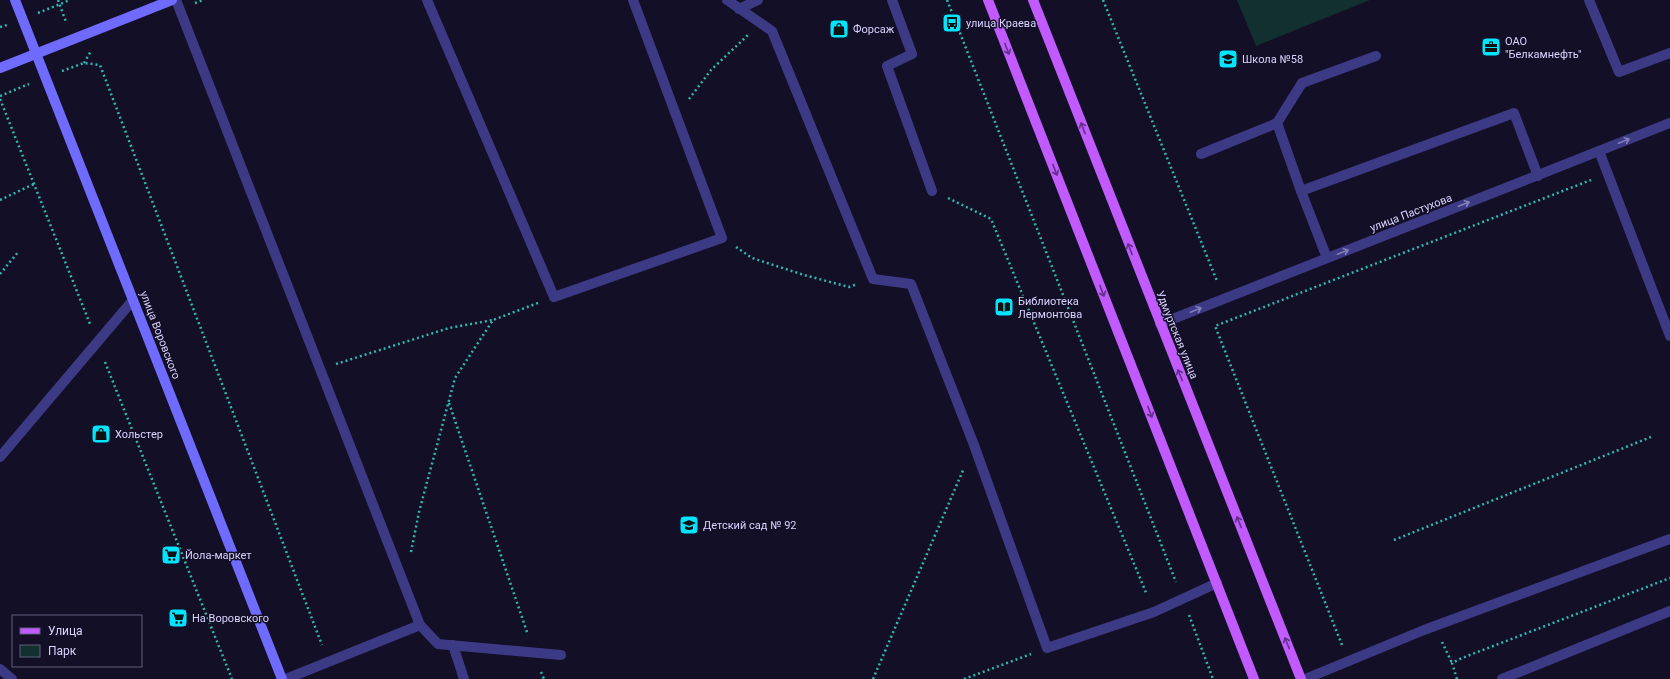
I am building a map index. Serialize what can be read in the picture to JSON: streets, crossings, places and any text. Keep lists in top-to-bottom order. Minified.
{"streets":{"main road":["улица Воровского","Удмуртская улица"],"street":["улица Пастухова"]},"crossings":[["улица Пастухова","Удмуртская улица"]],"one_way":["улица Пастухова"],"places":{"bus stop":["улица Краева"],"shop":["Форсаж","Хольстер"],"office":["ОАО \"Белкамнефть\""],"school or university":["Школа №58","Детский сад № 92"],"library":["Библиотека Лермонтова"],"supermarket":["Йола-маркет","На Воровского"]},"legend":["Улица","Парк"]}
